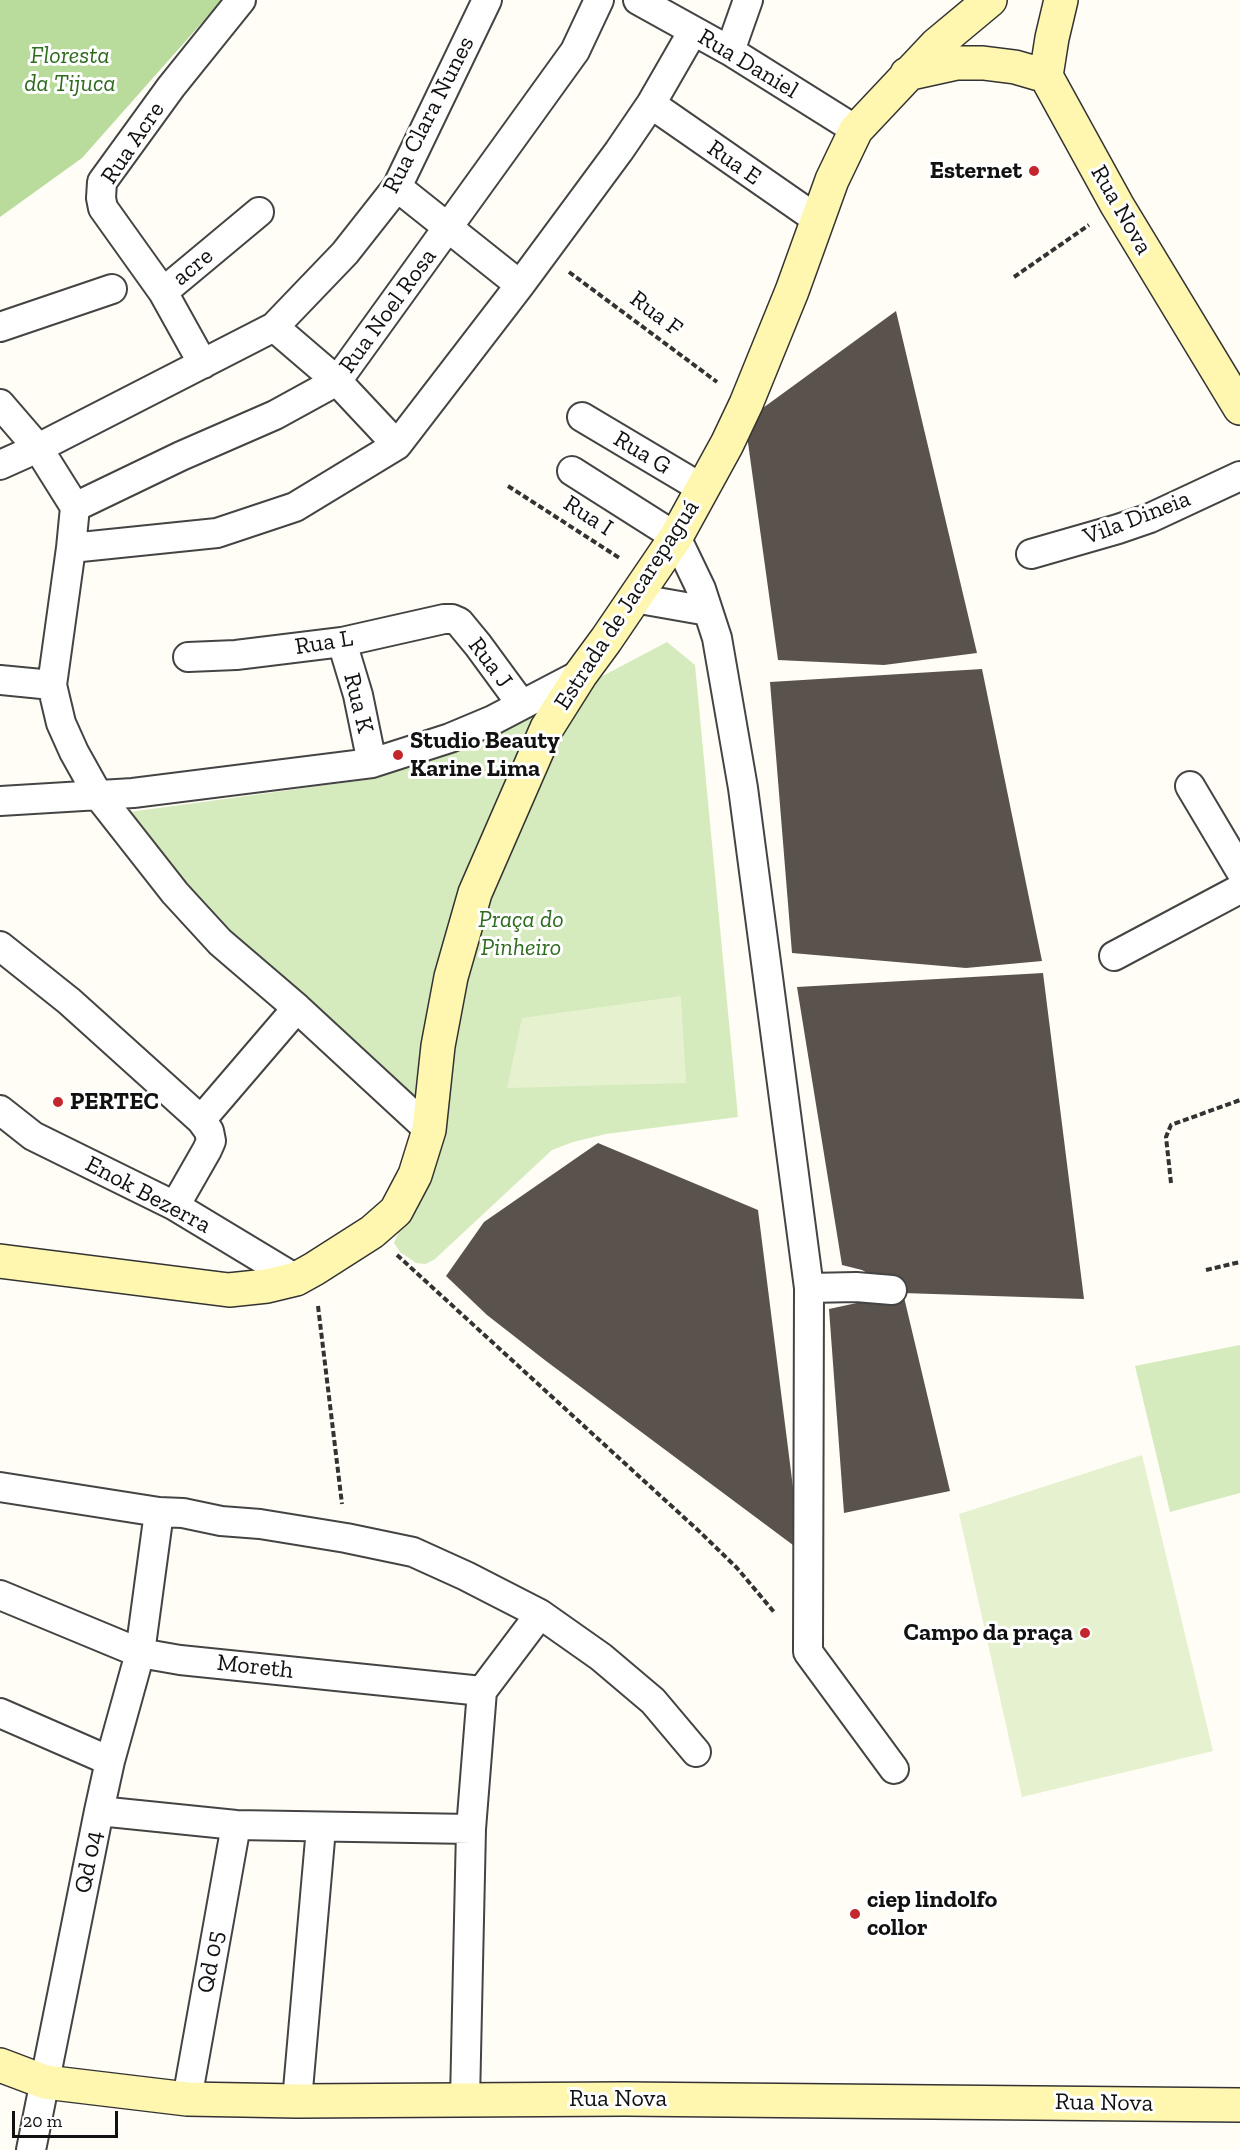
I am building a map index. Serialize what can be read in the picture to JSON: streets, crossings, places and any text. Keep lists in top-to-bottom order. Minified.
{"streets":{"street":["Rua Daniel","Rua Clara Nunes","Rua Acre","Rua E","Rua Nova","acre","Rua Noel Rosa","Rua G","Vila Dineia","Estrada de Jacarepaguá","Rua L","Rua J","Rua K","Enok Bezerra","Moreth","Qd 04","Qd 05"],"path":["Rua F","Rua I"]},"crossings":[["Rua Daniel","Estrada de Jacarepaguá"],["Rua Clara Nunes","acre"],["Rua Acre","acre"],["Rua E","Estrada de Jacarepaguá"],["Rua Nova","Qd 04"],["Rua Nova","Qd 05"],["Rua F","Estrada de Jacarepaguá"],["Rua G","Estrada de Jacarepaguá"],["Rua I","Estrada de Jacarepaguá"],["Estrada de Jacarepaguá","Enok Bezerra"],["Rua L","Rua J"],["Rua L","Rua K"]],"parks":["Floresta da Tijuca","Praça do Pinheiro"],"places":["Esternet","Studio Beauty Karine Lima","PERTEC","Campo da praça","ciep lindolfo collor"],"scale_bar":"20 m"}
